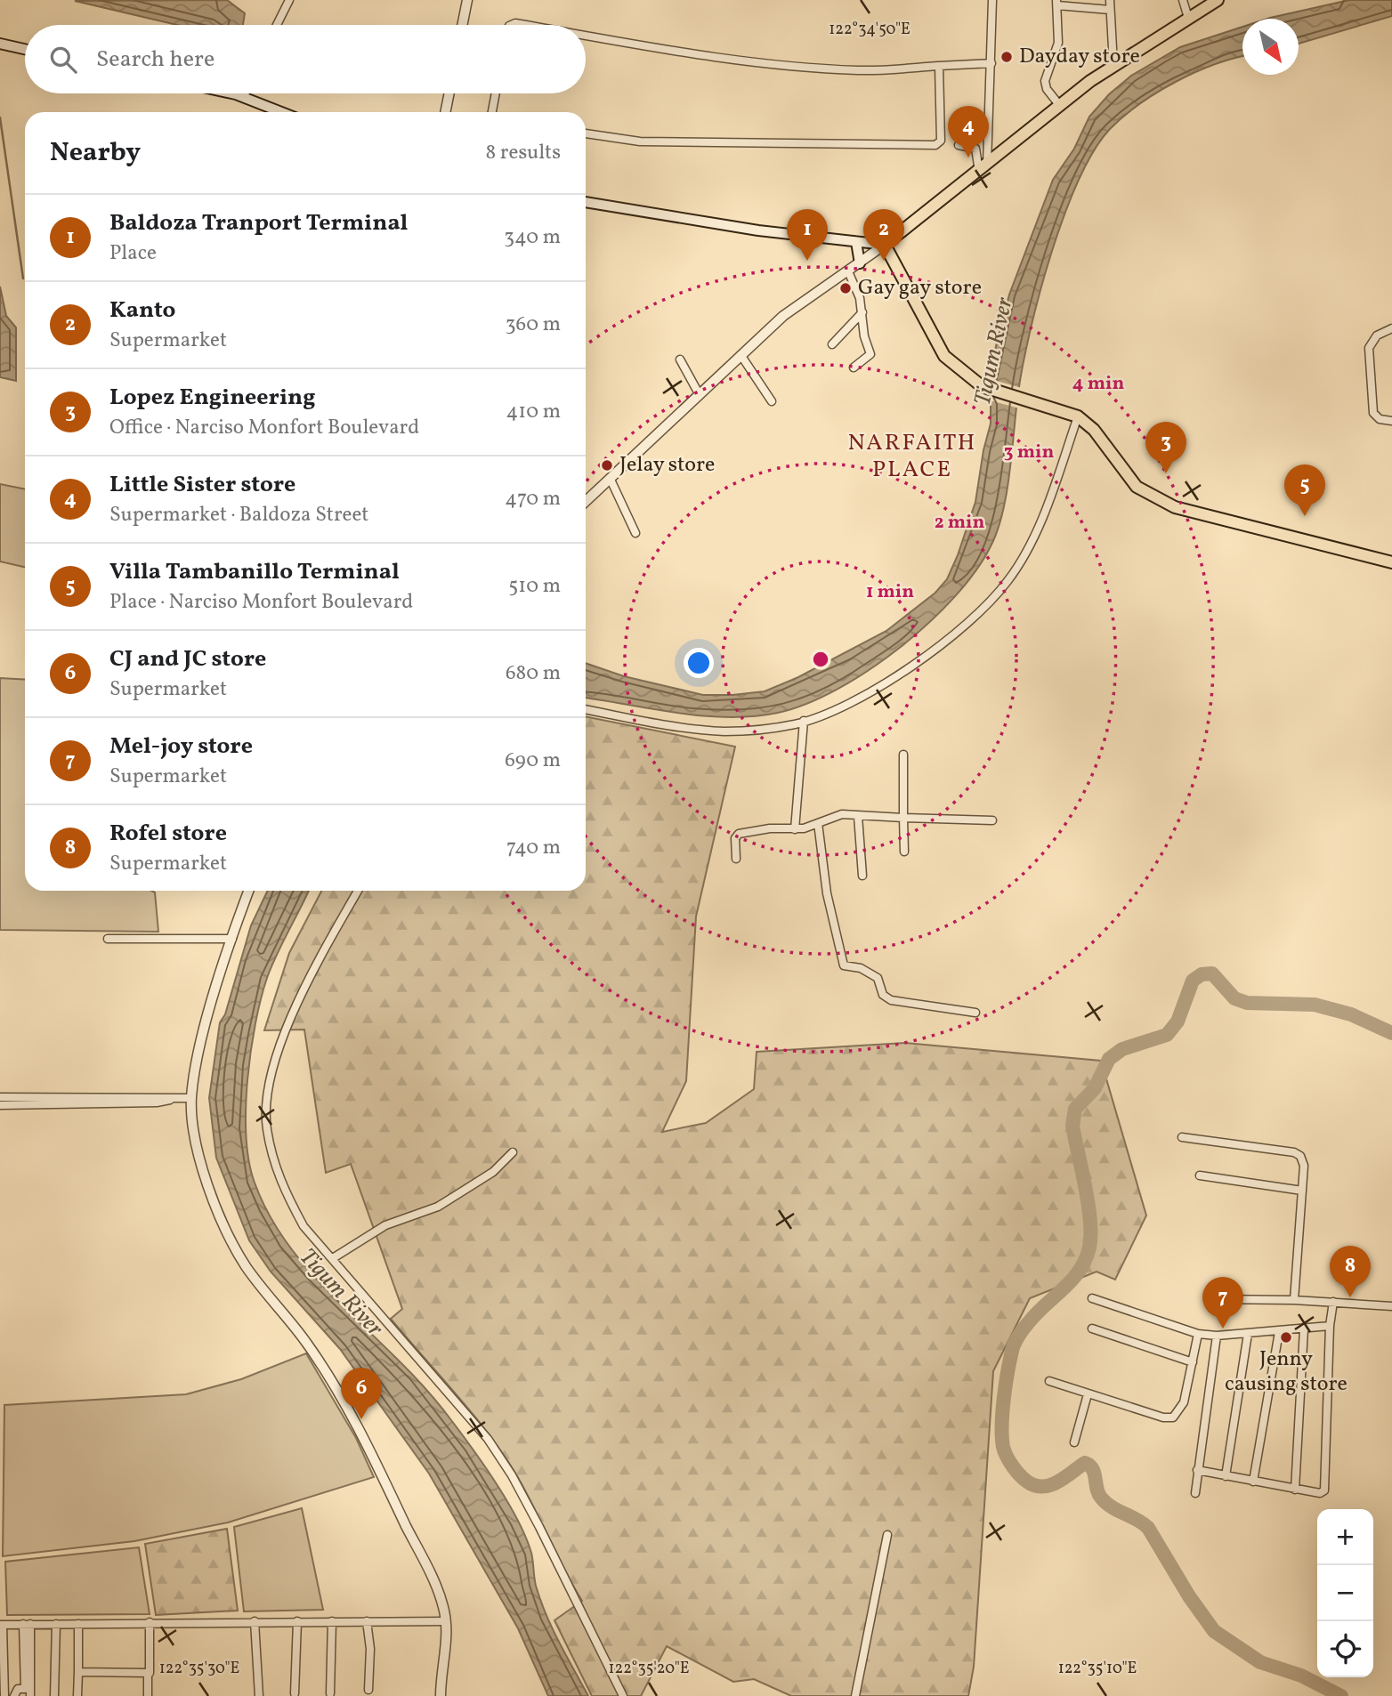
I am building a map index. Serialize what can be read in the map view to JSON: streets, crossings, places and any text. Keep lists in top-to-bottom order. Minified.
{"districts":["NARFAITH PLACE"],"water":["Tigum River"],"places":["Dayday store","Gay gay store","Jelay store","Jenny causing store"],"north":"bottom right","page":{"search":"Search here","pins":["4","1","2","3","5","8","7","6"],"heading":["Nearby","8 results"],"list":[{"mark":"1","name":"Baldoza Tranport Terminal","note":"Place","value":"340 m"},{"mark":"2","name":"Kanto","note":"Supermarket","value":"360 m"},{"mark":"3","name":"Lopez Engineering","note":"Office · Narciso Monfort Boulevard","value":"410 m"},{"mark":"4","name":"Little Sister store","note":"Supermarket · Baldoza Street","value":"470 m"},{"mark":"5","name":"Villa Tambanillo Terminal","note":"Place · Narciso Monfort Boulevard","value":"510 m"},{"mark":"6","name":"CJ and JC store","note":"Supermarket","value":"680 m"},{"mark":"7","name":"Mel-joy store","note":"Supermarket","value":"690 m"},{"mark":"8","name":"Rofel store","note":"Supermarket","value":"740 m"}],"map_buttons":["+","−"]},"coordinates":["122°34'50\"E","122°35'30\"E","122°35'20\"E","122°35'10\"E"],"rings":["4 min","3 min","2 min","1 min"]}
